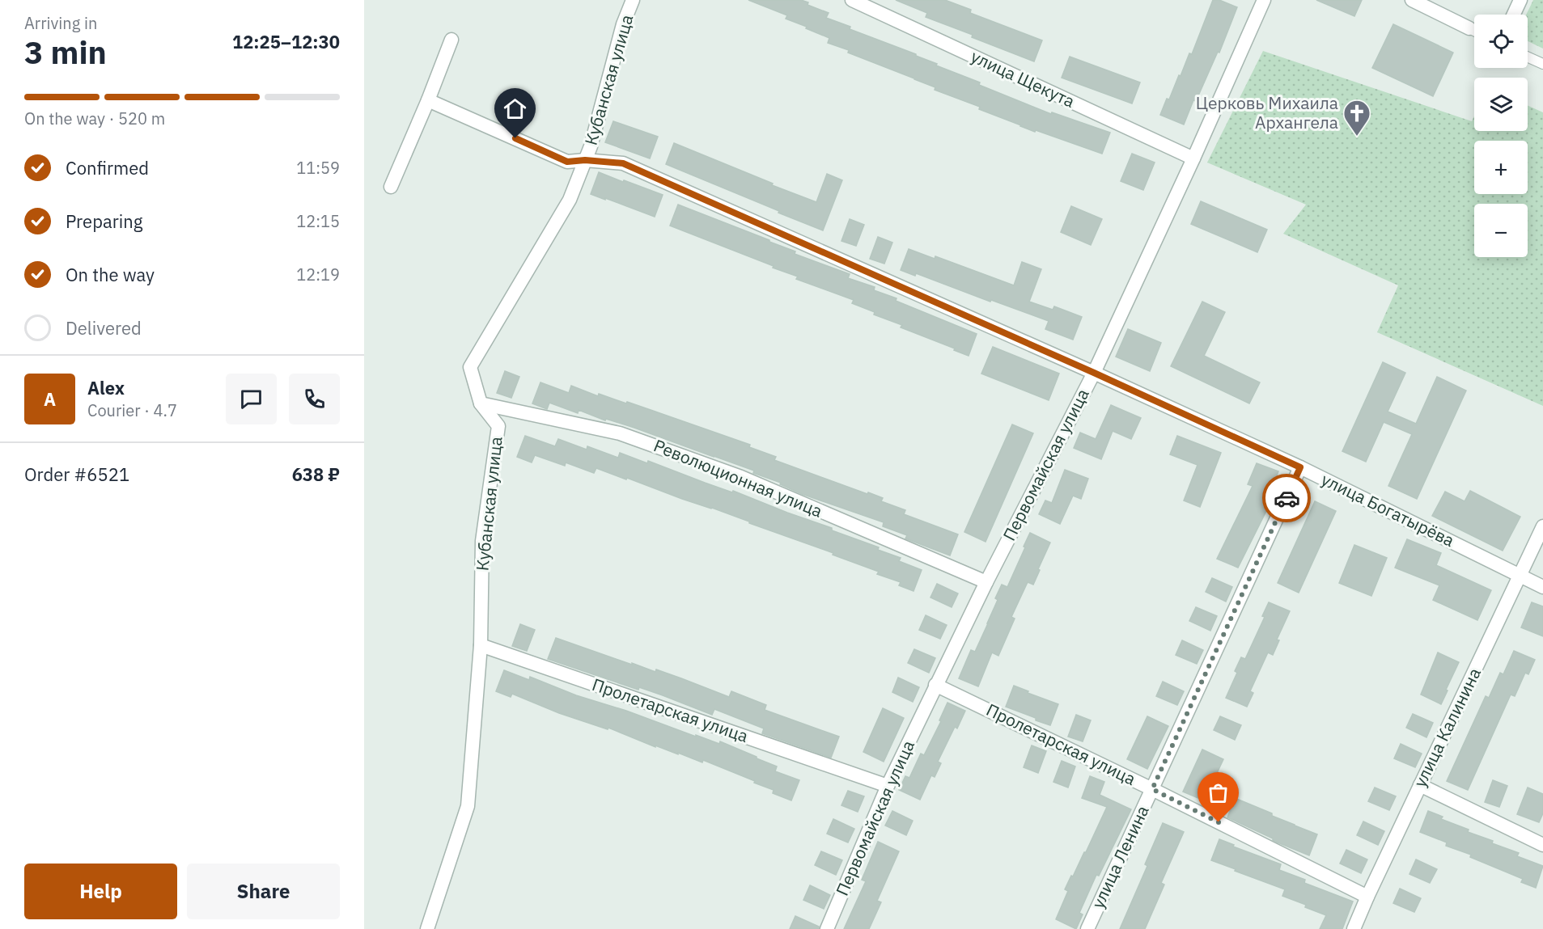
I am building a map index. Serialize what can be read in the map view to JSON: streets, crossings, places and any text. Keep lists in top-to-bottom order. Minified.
{"streets":{"street":["улица Щекута","Кубанская улица","Первомайская улица","Революционная улица","улица Богатырёва","Пролетарская улица","улица Калинина","улица Ленина"]},"crossings":[["улица Щекута","Первомайская улица"],["Кубанская улица","Революционная улица"],["Кубанская улица","улица Богатырёва"],["Кубанская улица","Пролетарская улица"],["Первомайская улица","Революционная улица"],["Первомайская улица","улица Богатырёва"],["Первомайская улица","Пролетарская улица"],["улица Богатырёва","улица Калинина"],["улица Богатырёва","улица Ленина"],["Пролетарская улица","улица Калинина"],["Пролетарская улица","улица Ленина"]],"places":{"church":["Церковь Михаила Архангела"]},"page":{"heading":["3 min","Arriving in","12:25–12:30"],"panel":["Alex","Courier · 4.7","Order #6521","638 ₽"],"map_buttons":["+","−"],"bar":"On the way · 520 m","list":[["Confirmed","11:59"],["Preparing","12:15"],["On the way","12:19"],"Delivered"],"round":"A","buttons":["Help","Share"]}}
